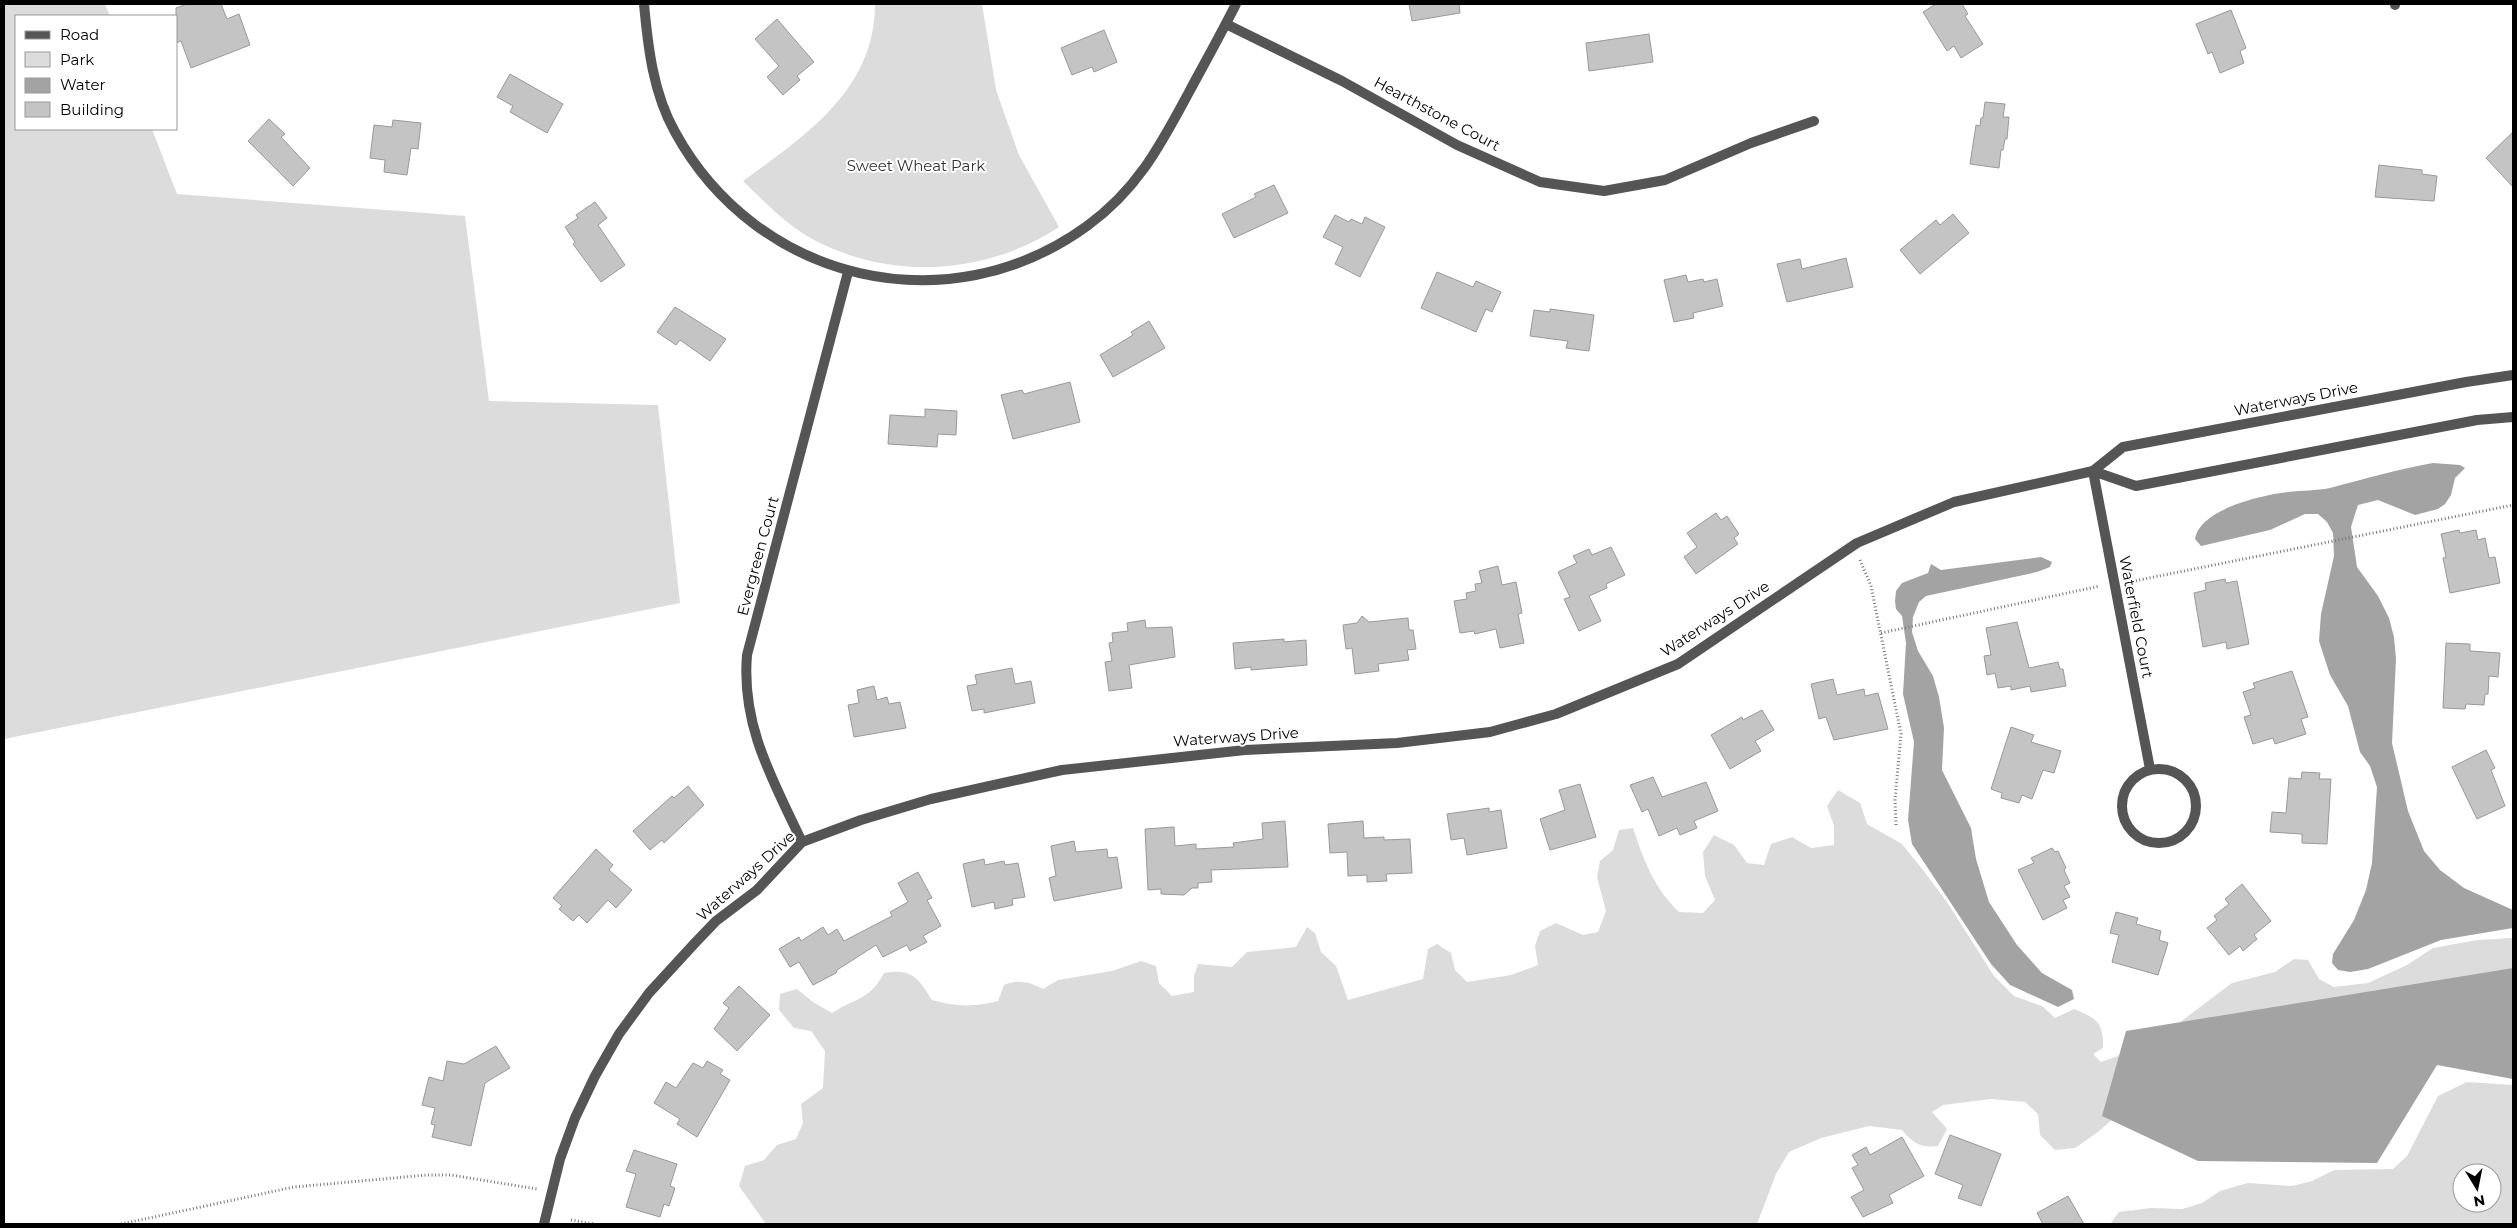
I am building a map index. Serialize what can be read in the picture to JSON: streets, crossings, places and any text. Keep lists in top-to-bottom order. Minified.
{"streets":{"street":["Hearthstone Court","Waterways Drive","Evergreen Court","Waterfield Court"]},"crossings":[["Waterways Drive","Evergreen Court"],["Waterways Drive","Waterfield Court"]],"parks":["Sweet Wheat Park"],"legend":["Road","Park","Water","Building"],"north":"bottom"}
